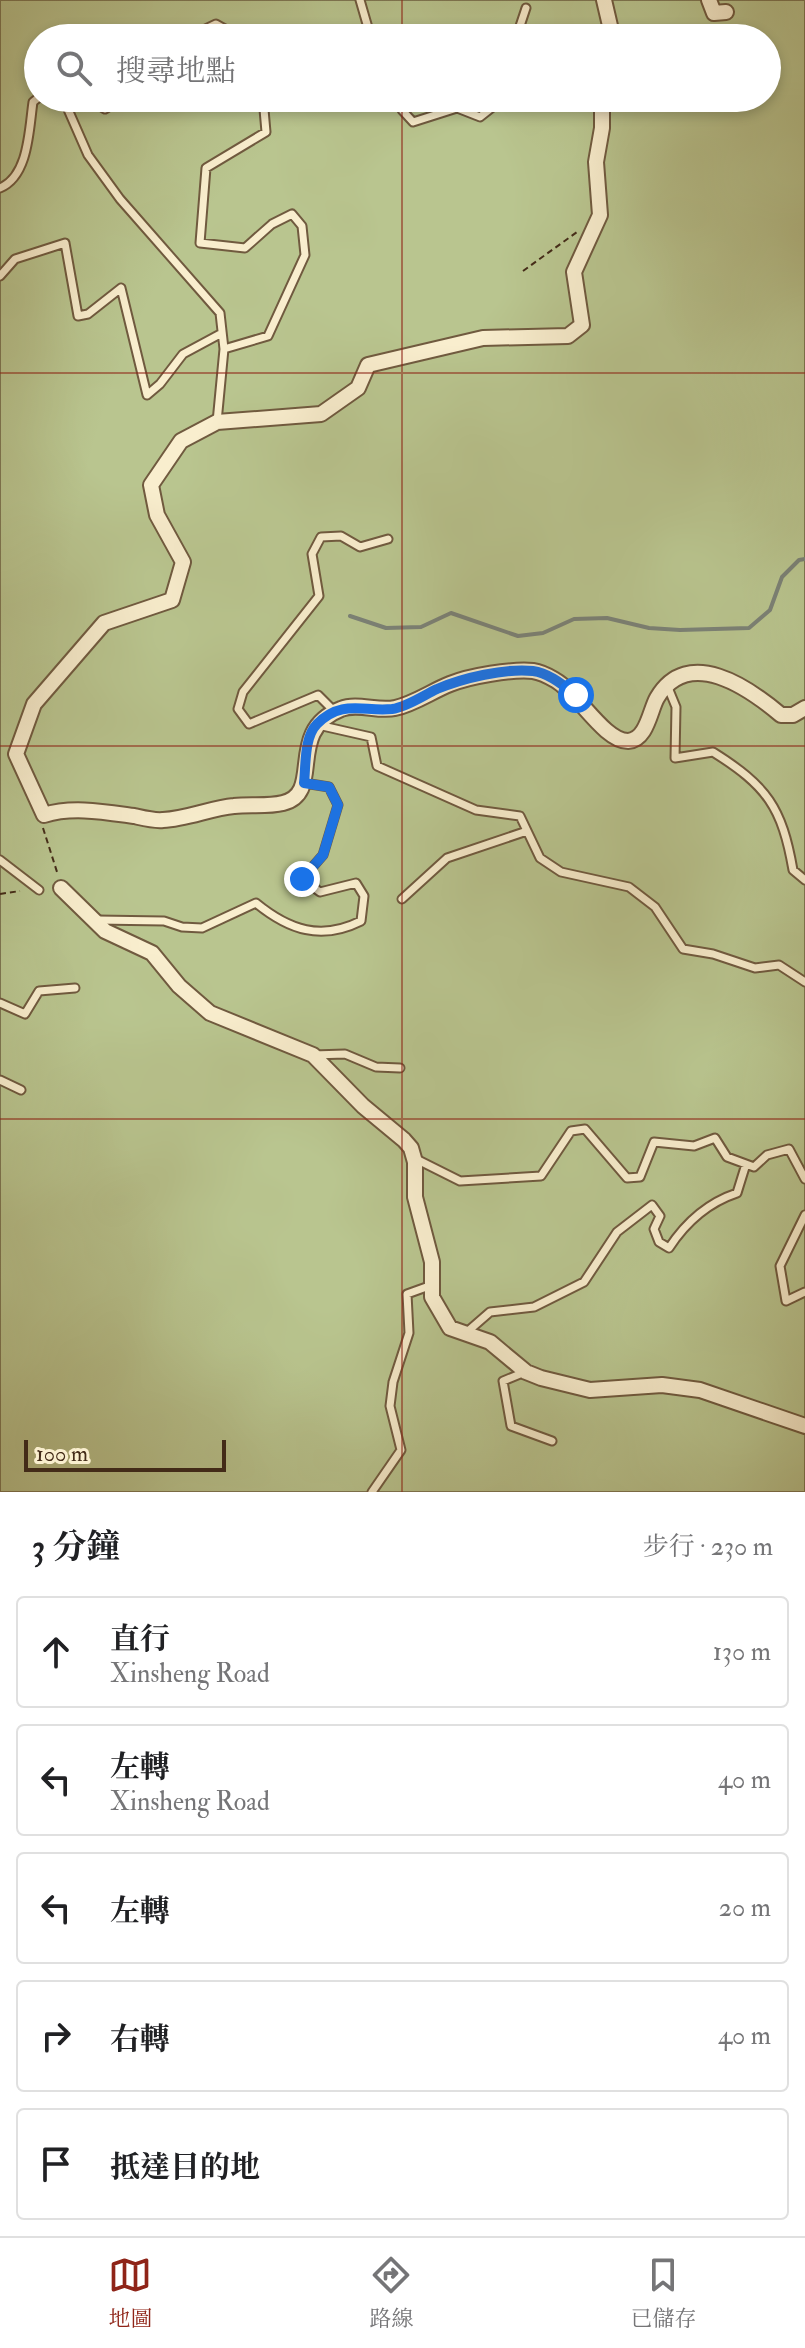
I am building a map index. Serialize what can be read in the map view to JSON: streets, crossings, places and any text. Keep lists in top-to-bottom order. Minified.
{"scale_bar":"100 m","page":{"search":"搜尋地點","scale":"100 m","heading":["3 分鐘","步行 · 230 m"],"list":[["直行","Xinsheng Road","130 m"],["左轉","Xinsheng Road","40 m"],["左轉","20 m"],["右轉","40 m"],"抵達目的地"],"nav":["地圖","路線","已儲存"]}}
